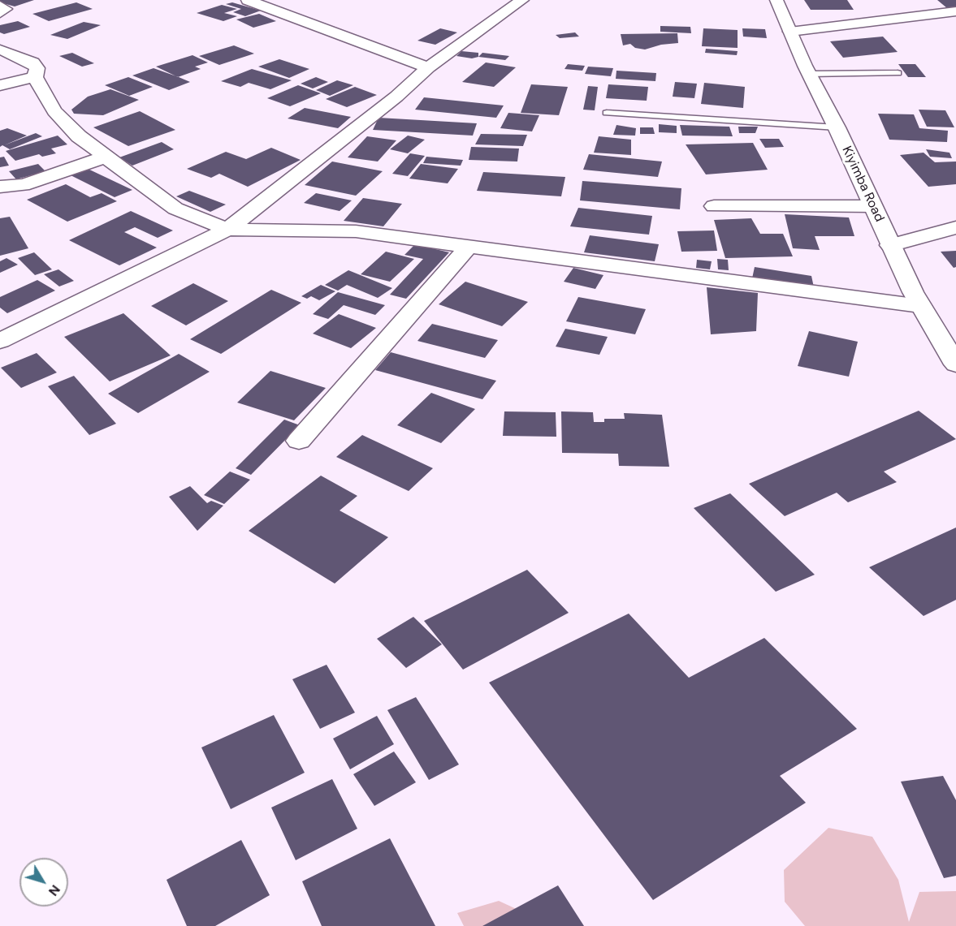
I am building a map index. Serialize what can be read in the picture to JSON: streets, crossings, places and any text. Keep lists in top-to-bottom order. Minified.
{"streets":{"street":["Kiyimba Road"]},"north":"bottom right"}
